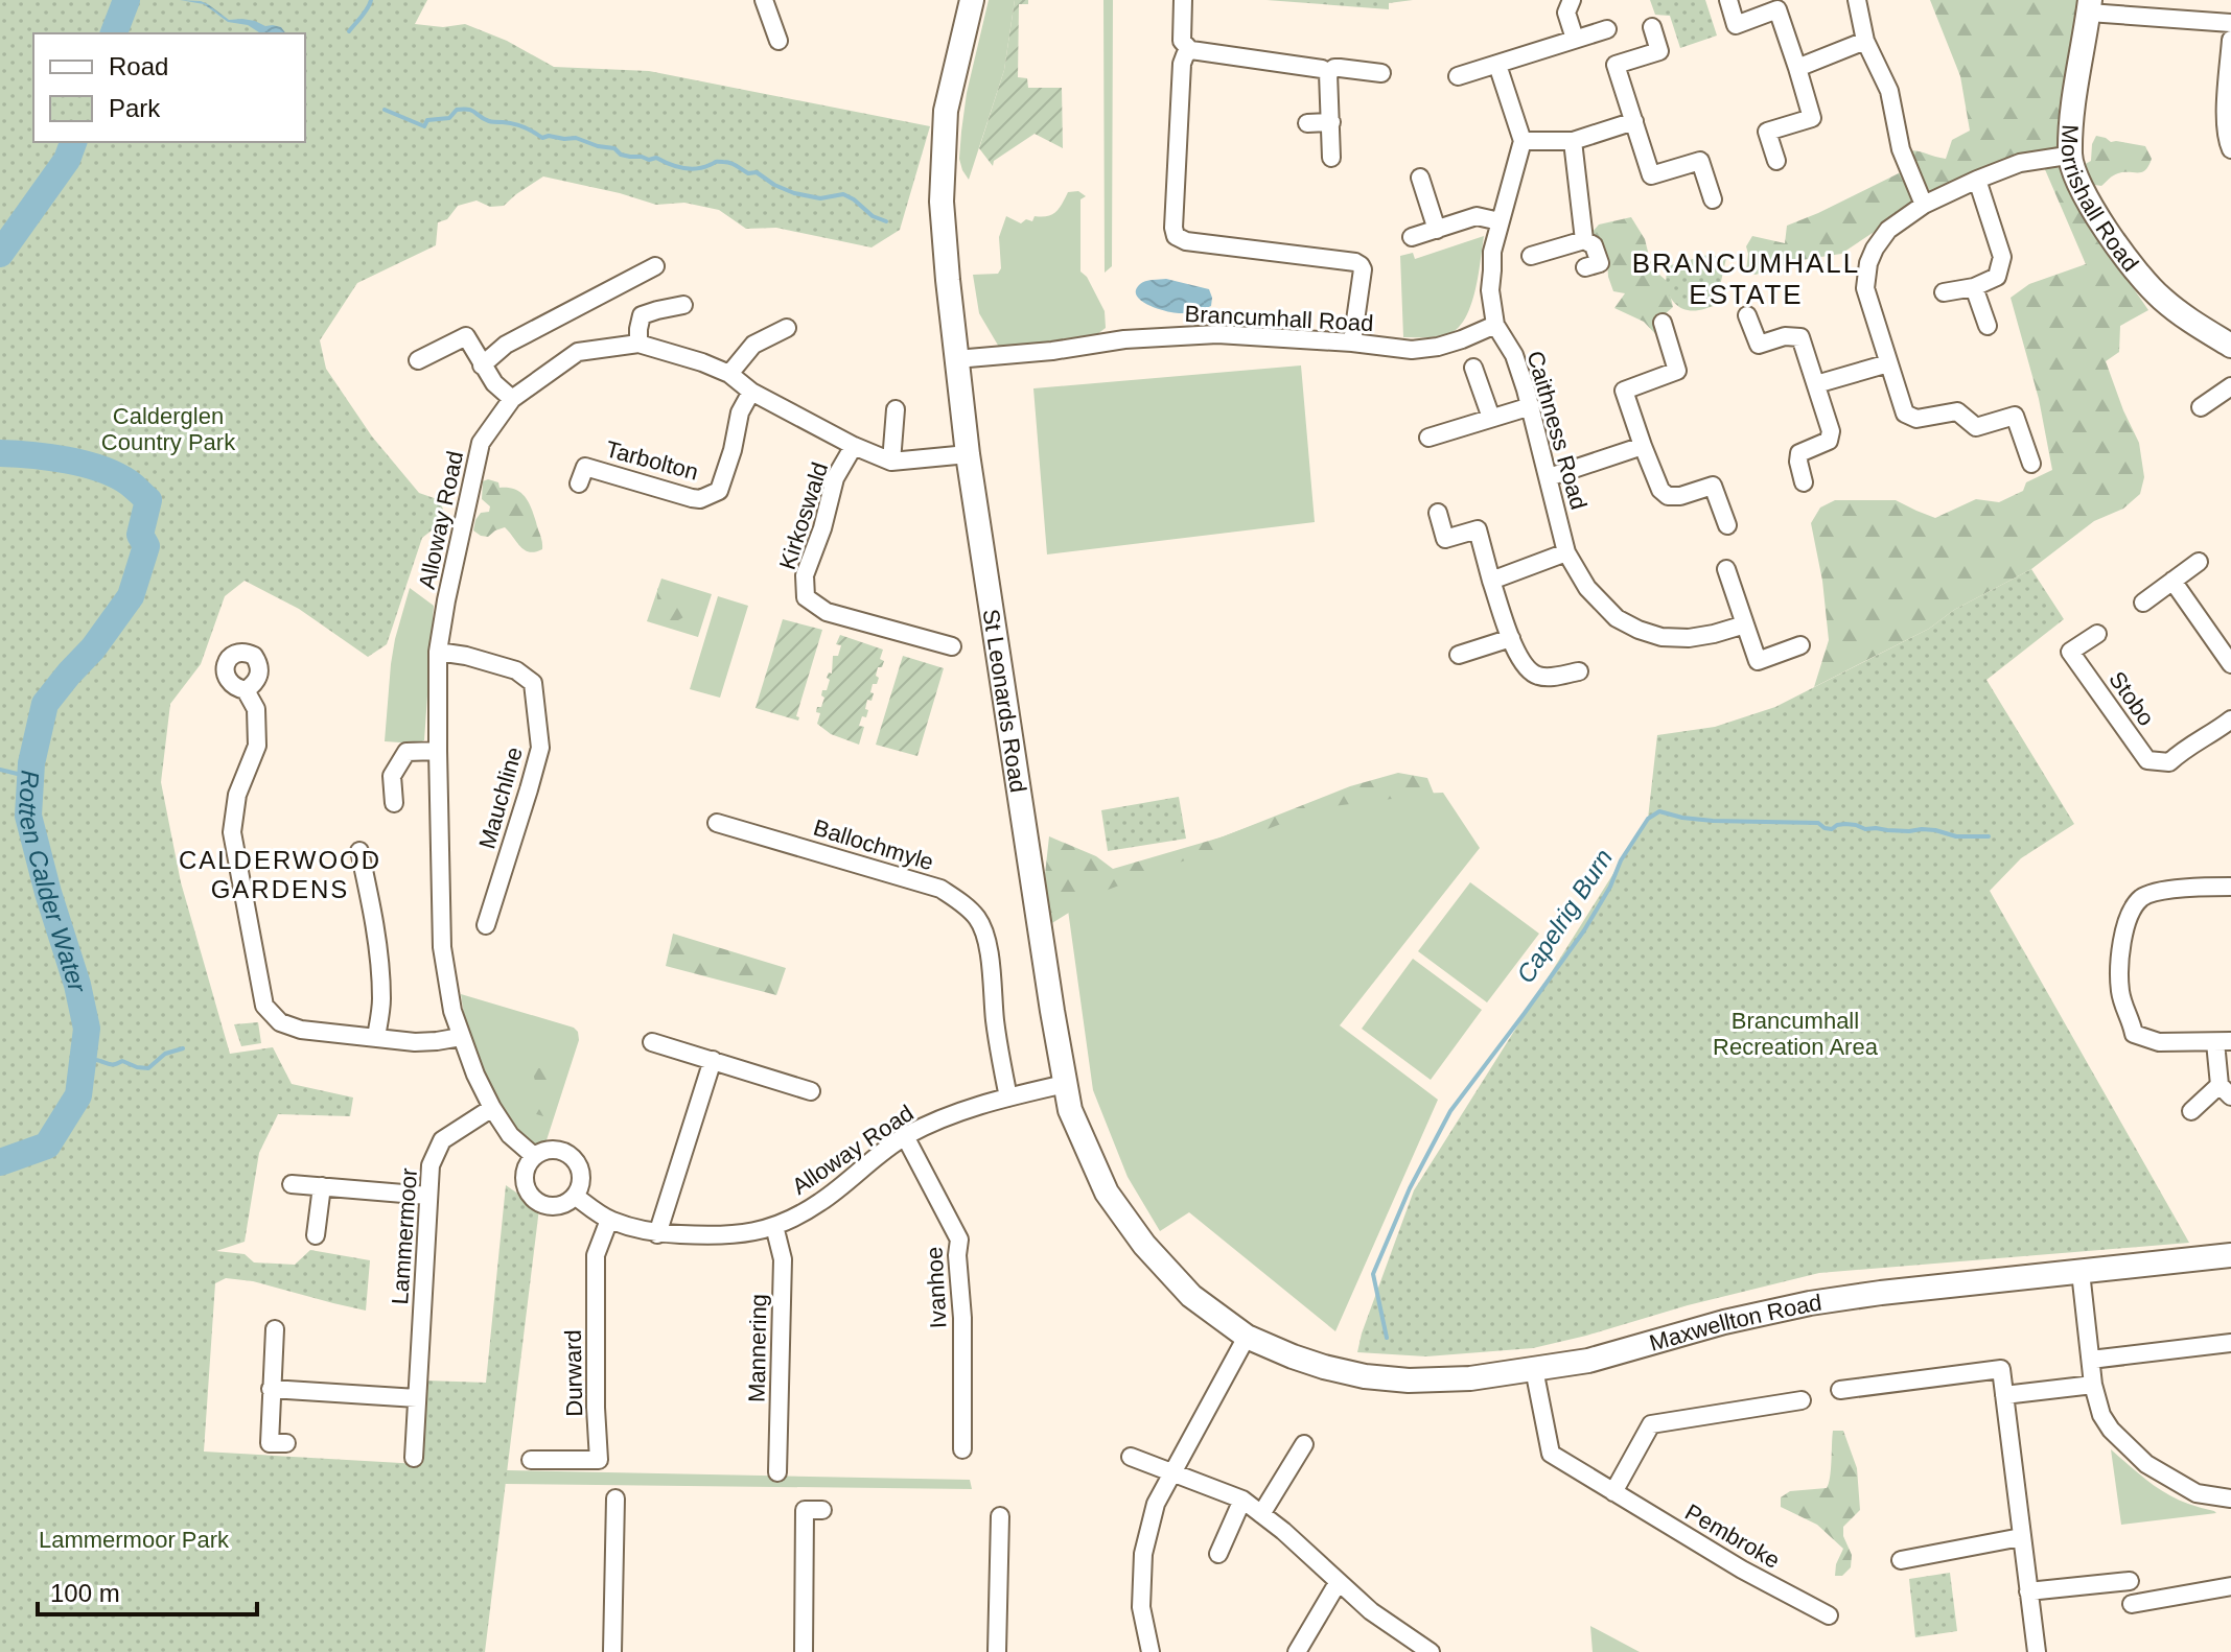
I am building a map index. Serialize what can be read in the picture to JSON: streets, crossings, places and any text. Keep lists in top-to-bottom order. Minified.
{"streets":{"street":["Morrishall Road","Brancumhall Road","Caithness Road","Tarbolton","Kirkoswald","Alloway Road","Stobo","St Leonards Road","Mauchline","Ballochmyle","Lammermoor","Ivanhoe","Maxwellton Road","Mannering","Durward","Pembroke"]},"crossings":[["Brancumhall Road","Caithness Road"],["Brancumhall Road","St Leonards Road"],["Tarbolton","Alloway Road"],["Kirkoswald","Alloway Road"],["Alloway Road","St Leonards Road"],["Alloway Road","Mauchline"],["Alloway Road","Ballochmyle"],["Alloway Road","Lammermoor"],["Alloway Road","Ivanhoe"],["Alloway Road","Mannering"],["Alloway Road","Durward"],["St Leonards Road","Maxwellton Road"],["Maxwellton Road","Pembroke"]],"districts":["BRANCUMHALL ESTATE","CALDERWOOD GARDENS"],"water":["Rotten Calder Water","Capelrig Burn"],"parks":["Calderglen Country Park","Brancumhall Recreation Area","Lammermoor Park"],"legend":["Road","Park"],"scale_bar":"100 m"}
